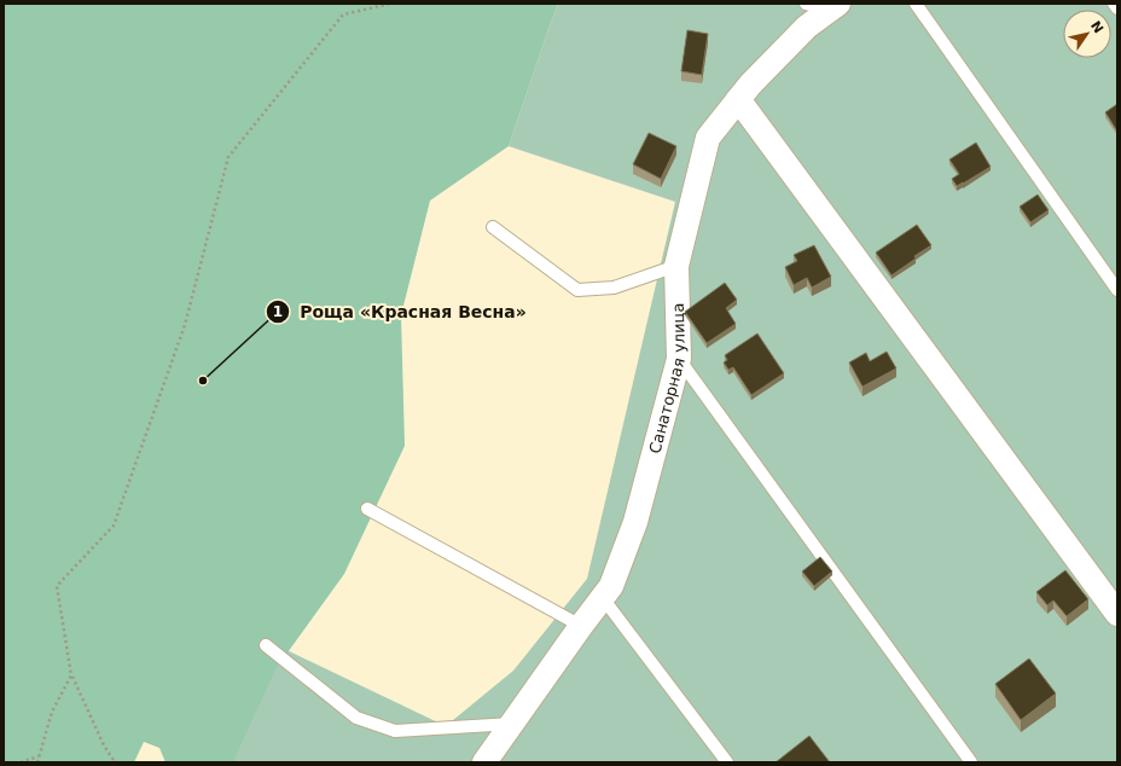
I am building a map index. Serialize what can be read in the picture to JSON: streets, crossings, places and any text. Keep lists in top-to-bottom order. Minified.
{"streets":{"street":["Санаторная улица"]},"places":["Роща «Красная Весна»"],"north":"top right"}
